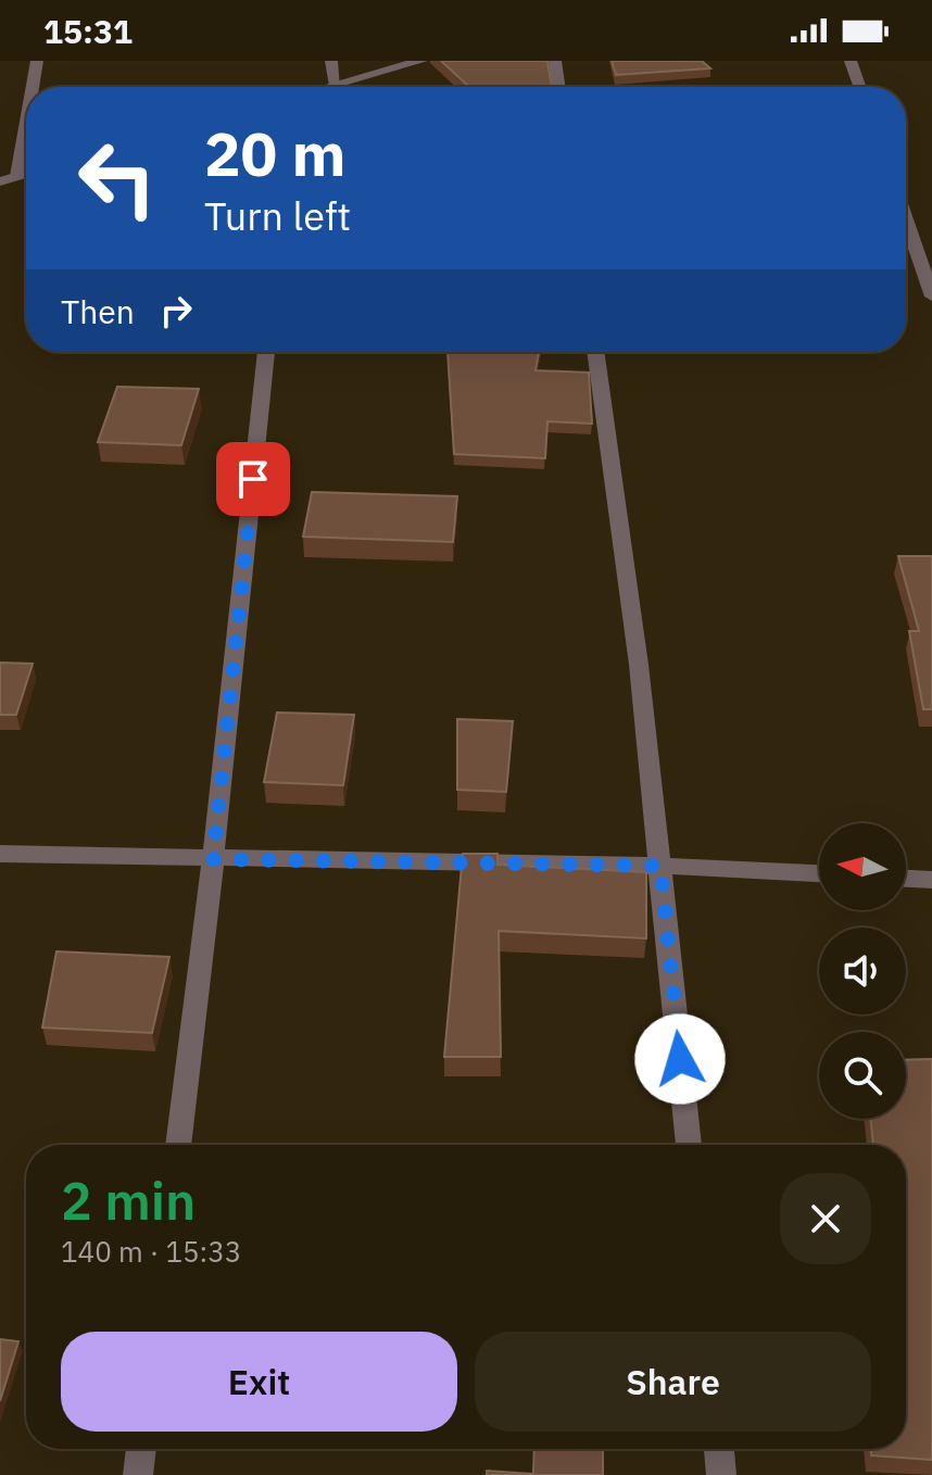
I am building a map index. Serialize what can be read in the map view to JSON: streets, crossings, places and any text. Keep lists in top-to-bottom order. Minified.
{"north":"left","page":{"status":"15:31","turn":["20 m","Turn left"],"then":"Then","heading":["2 min","140 m · 15:33"],"buttons":["Exit","Share"]}}
